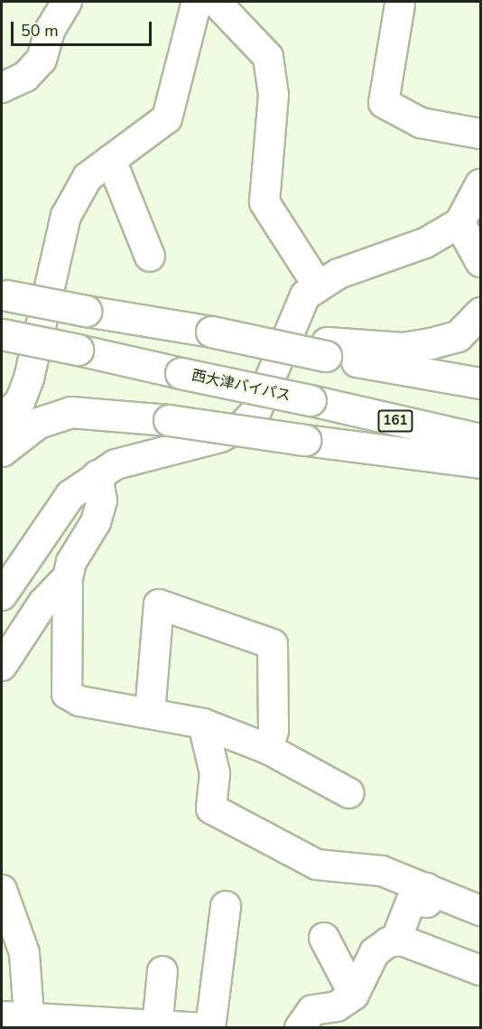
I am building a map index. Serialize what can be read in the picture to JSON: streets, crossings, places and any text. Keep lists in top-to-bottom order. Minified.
{"streets":{"highway":["西大津バイパス","161"]},"scale_bar":"50 m"}
